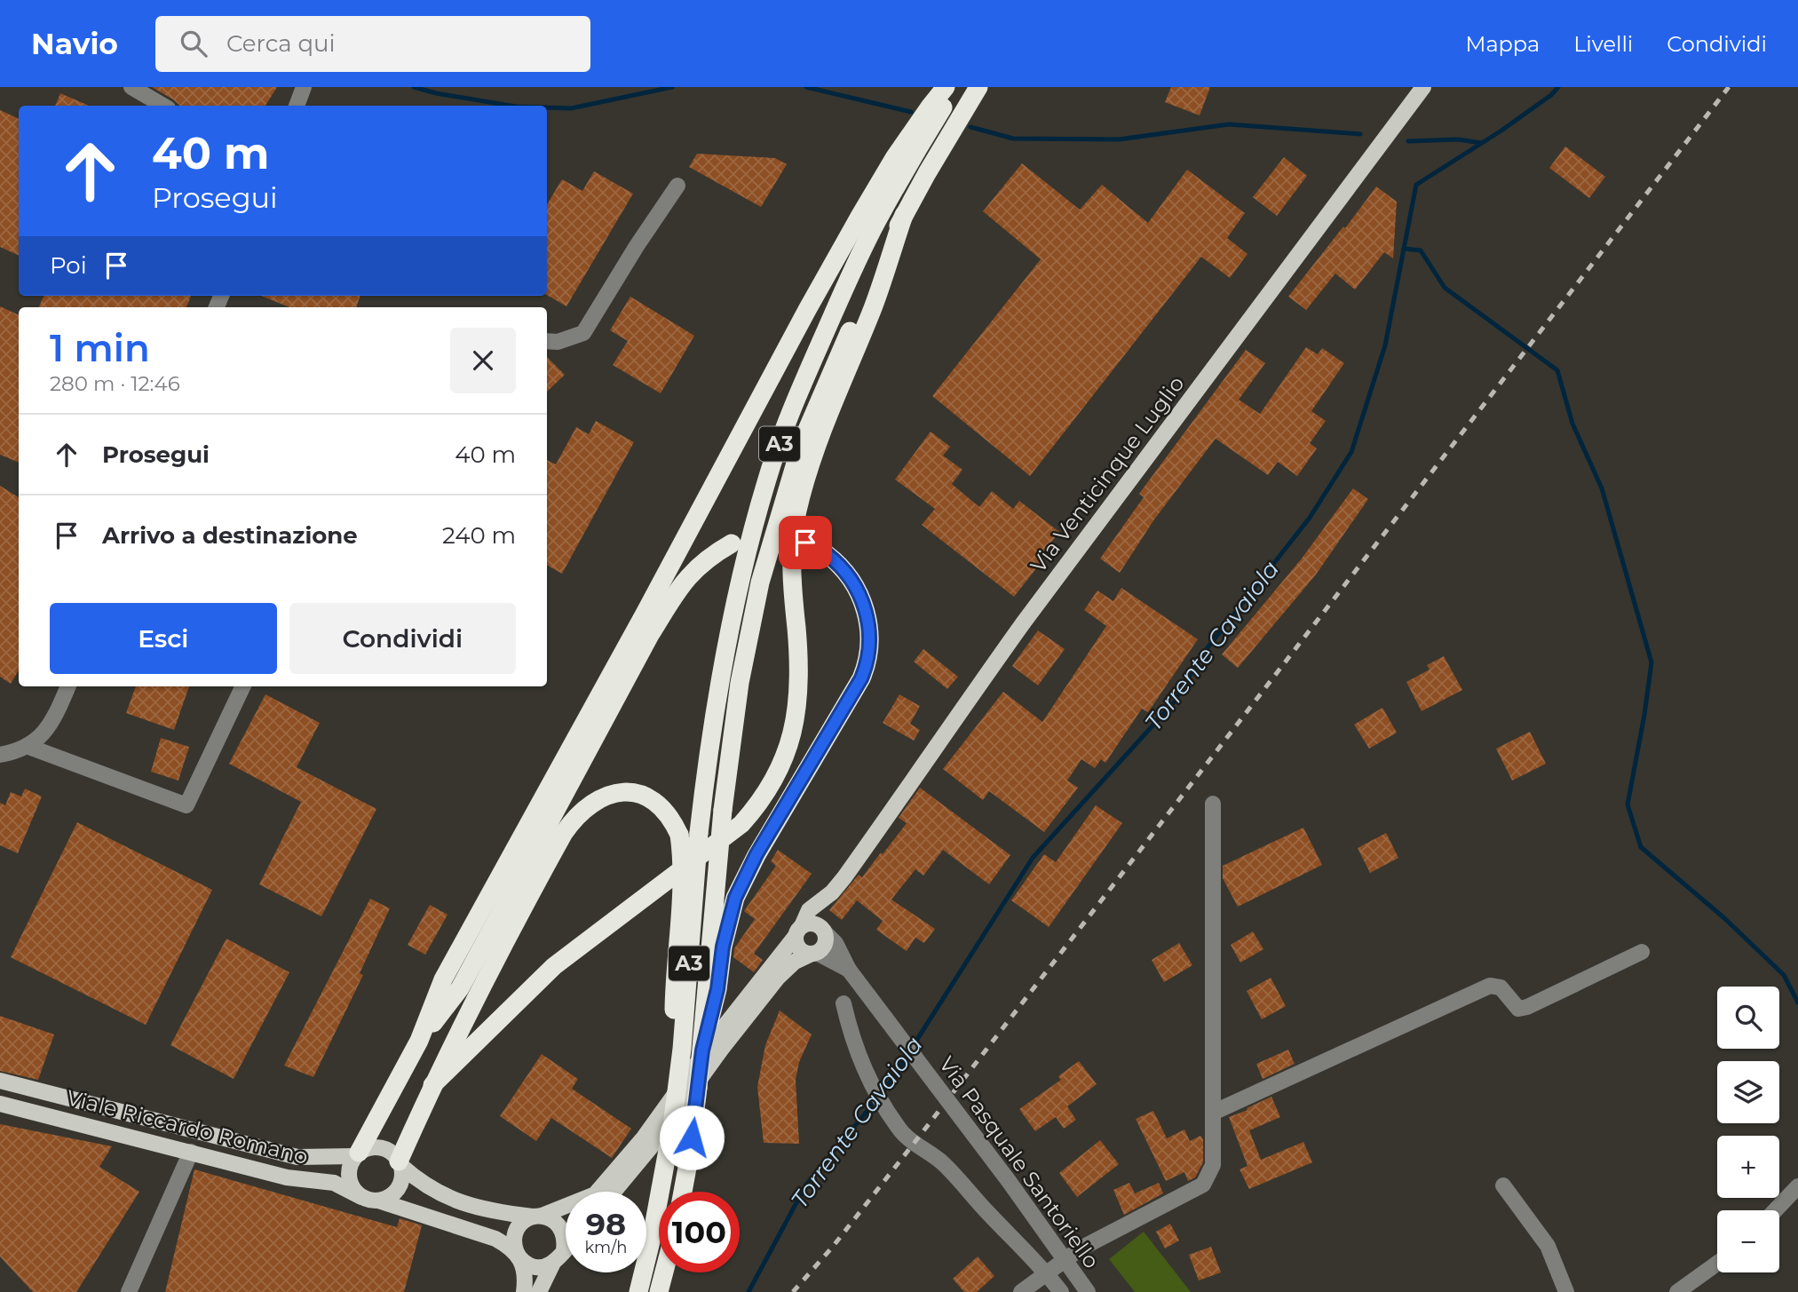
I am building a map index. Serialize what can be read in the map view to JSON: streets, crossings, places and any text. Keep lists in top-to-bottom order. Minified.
{"streets":{"highway":["A3"],"main road":["Via Venticinque Luglio","Viale Riccardo Romano"],"street":["Via Pasquale Santoriello"]},"crossings":[["Via Venticinque Luglio","Viale Riccardo Romano"],["Via Venticinque Luglio","Via Pasquale Santoriello"]],"water":["Torrente Cavaiola"],"page":{"header":"Navio","search":"Cerca qui","nav":["Mappa","Livelli","Condividi"],"turn":["40 m","Prosegui"],"then":"Poi","heading":["1 min","280 m · 12:46"],"list":[{"name":"Prosegui","value":"40 m"},{"name":"Arrivo a destinazione","value":"240 m"}],"buttons":["Esci","Condividi"],"map_buttons":["+","−"],"speed":"98 km/h","limit":"100"}}
